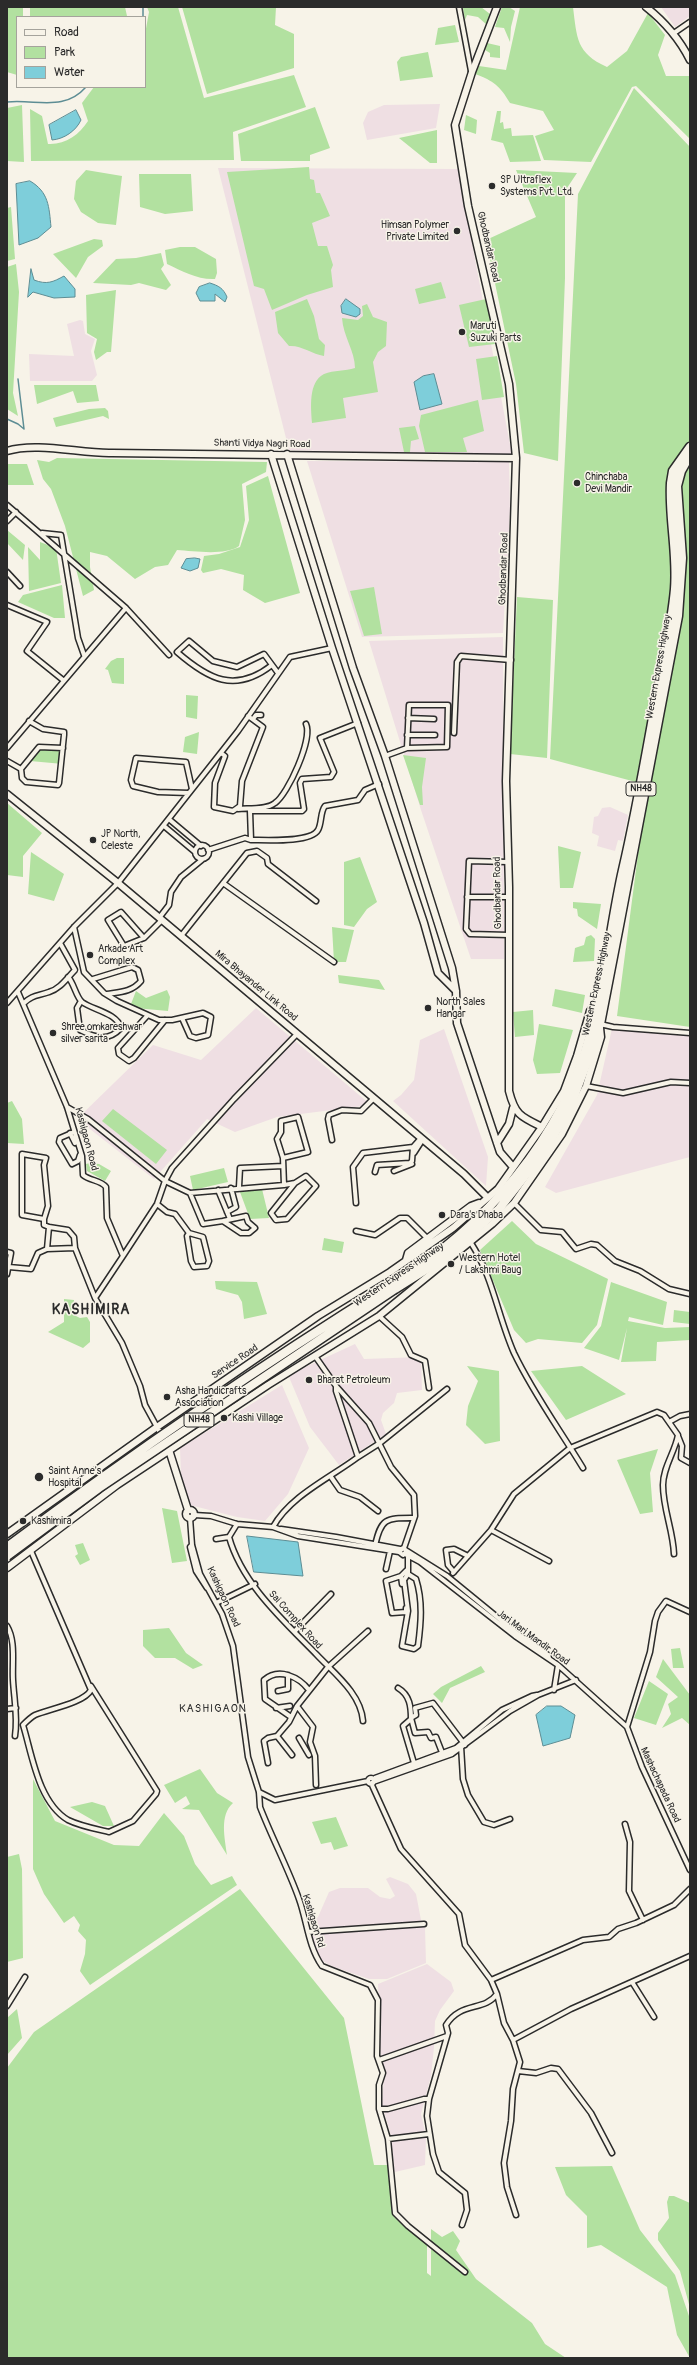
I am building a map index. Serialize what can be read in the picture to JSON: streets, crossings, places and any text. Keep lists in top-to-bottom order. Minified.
{"streets":{"highway":["Western Express Highway","NH48"],"street":["Ghodbandar Road","Shanti Vidya Nagri Road","Mira Bhayander Link Road","Kashigaon Road","Service Road","Sai Complex Road","Jari Mari Mandir Road","Mashachapada Road","Kashigaon Rd"]},"crossings":[["Ghodbandar Road","Shanti Vidya Nagri Road"],["Western Express Highway","Service Road"],["Mira Bhayander Link Road","Service Road"],["Kashigaon Road","Jari Mari Mandir Road"],["Kashigaon Road","Kashigaon Rd"],["Jari Mari Mandir Road","Mashachapada Road"]],"districts":["KASHIMIRA","KASHIGAON"],"places":["SP Ultraflex Systems Pvt. Ltd.","Himsan Polymer Private Limited","Maruti Suzuki Parts","Chinchaba Devi Mandir","JP North, Celeste","Arkade Art Complex","North Sales Hangar","Shree omkareshwar silver sarita","Dara's Dhaba","Western Hotel / Lakshmi Baug","Bharat Petroleum","Asha Handicrafts Association","Kashi Village","Saint Anne's Hospital","Kashimira"],"legend":["Road","Park","Water"]}
